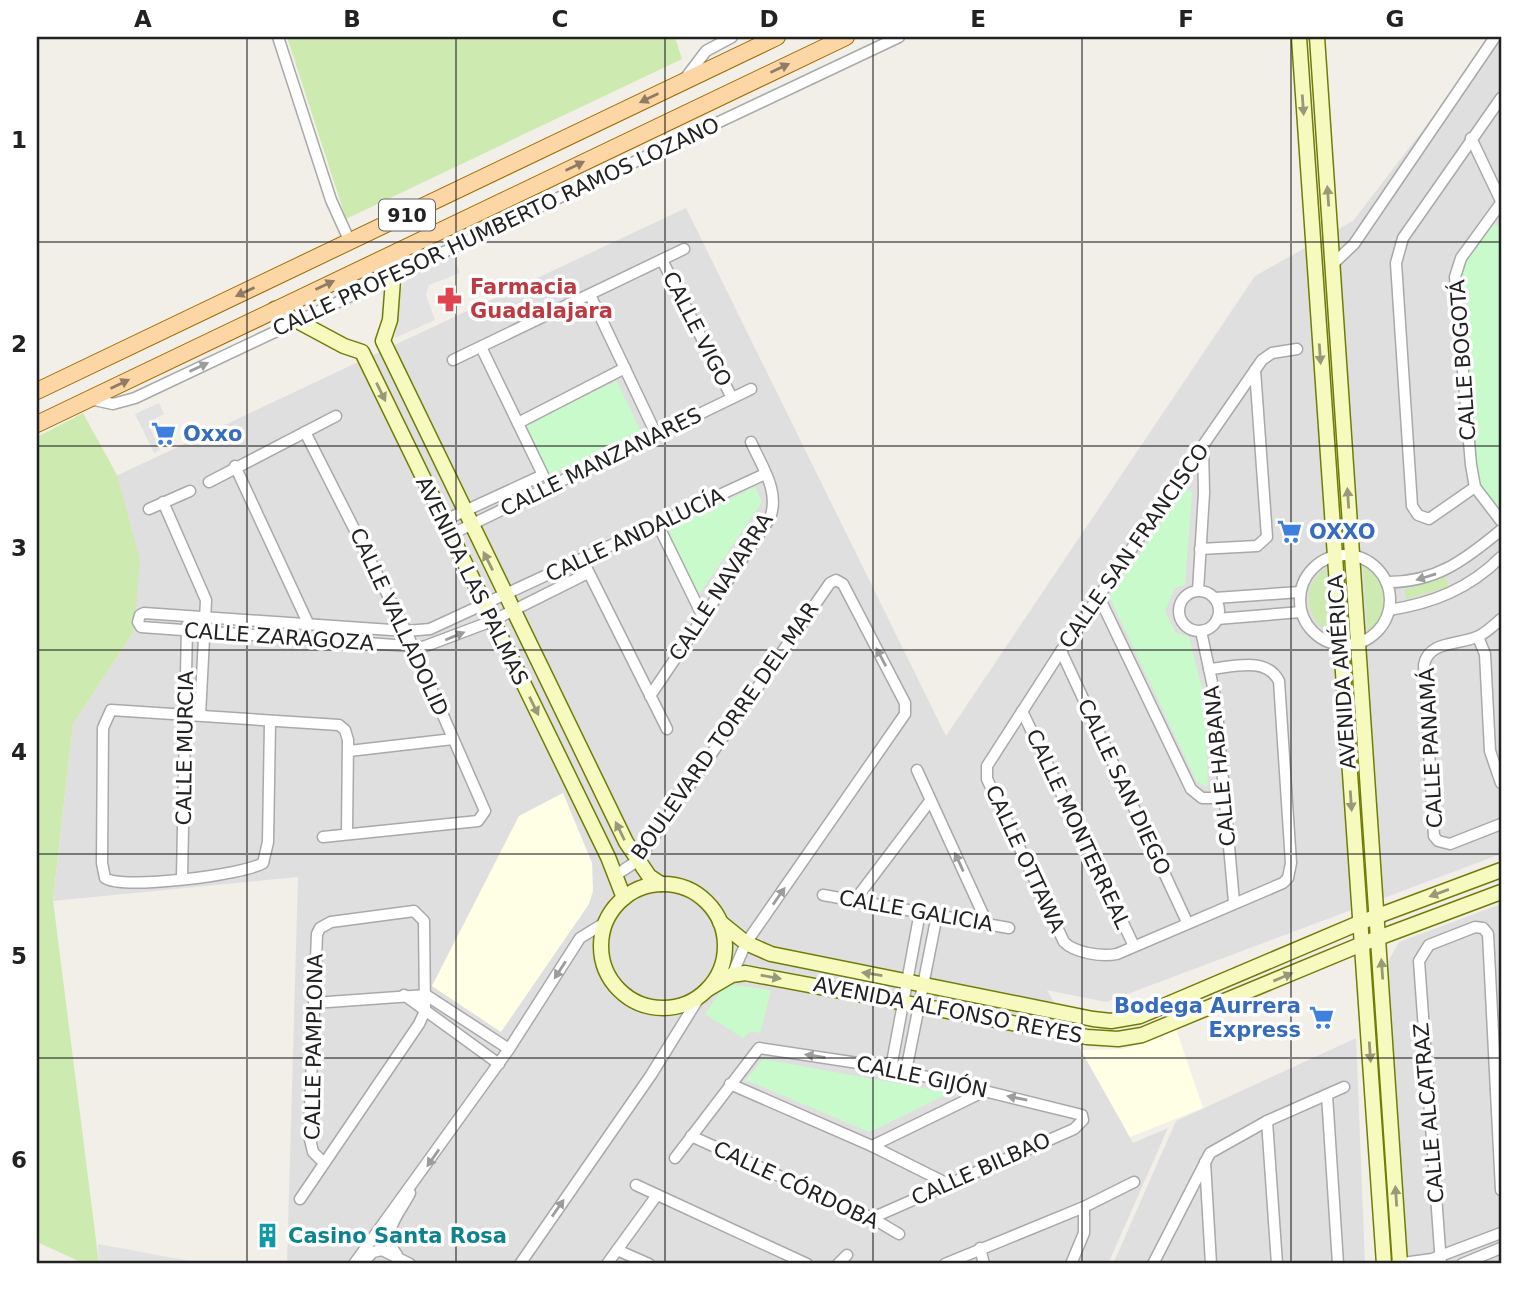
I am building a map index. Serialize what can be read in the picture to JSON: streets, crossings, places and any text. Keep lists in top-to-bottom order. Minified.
{"streets":{"main road":["910"],"street":["CALLE PROFESOR HUMBERTO RAMOS LOZANO","CALLE VIGO","CALLE BOGOTÁ","CALLE MANZANARES","CALLE ANDALUCÍA","CALLE SAN FRANCISCO","AVENIDA LAS PALMAS","CALLE NAVARRA","CALLE VALLADOLID","CALLE ZARAGOZA","AVENIDA AMÉRICA","BOULEVARD TORRE DEL MAR","CALLE MURCIA","CALLE PANAMÁ","CALLE HABANA","CALLE SAN DIEGO","CALLE MONTERREAL","CALLE OTTAWA","CALLE GALICIA","AVENIDA ALFONSO REYES","CALLE PAMPLONA","CALLE GIJÓN","CALLE ALCATRAZ","CALLE BILBAO","CALLE CÓRDOBA"]},"crossings":[["CALLE VIGO","CALLE MANZANARES"],["CALLE MANZANARES","AVENIDA LAS PALMAS"],["CALLE ANDALUCÍA","AVENIDA LAS PALMAS"],["CALLE ANDALUCÍA","CALLE NAVARRA"],["CALLE ANDALUCÍA","CALLE ZARAGOZA"],["CALLE SAN FRANCISCO","CALLE SAN DIEGO"],["CALLE SAN FRANCISCO","CALLE MONTERREAL"],["CALLE SAN FRANCISCO","CALLE OTTAWA"],["AVENIDA LAS PALMAS","CALLE ZARAGOZA"],["AVENIDA LAS PALMAS","BOULEVARD TORRE DEL MAR"],["AVENIDA LAS PALMAS","AVENIDA ALFONSO REYES"],["CALLE VALLADOLID","CALLE ZARAGOZA"],["CALLE ZARAGOZA","CALLE MURCIA"],["AVENIDA AMÉRICA","AVENIDA ALFONSO REYES"],["BOULEVARD TORRE DEL MAR","AVENIDA ALFONSO REYES"],["CALLE MONTERREAL","CALLE OTTAWA"],["CALLE GIJÓN","CALLE BILBAO"],["CALLE BILBAO","CALLE CÓRDOBA"]],"places":{"pharmacy":["Farmacia Guadalajara"],"supermarket":["Oxxo","OXXO","Bodega Aurrera Express"],"building":["Casino Santa Rosa"]},"grid":{"columns":["A","B","C","D","E","F","G"],"rows":["1","2","3","4","5","6"]}}
